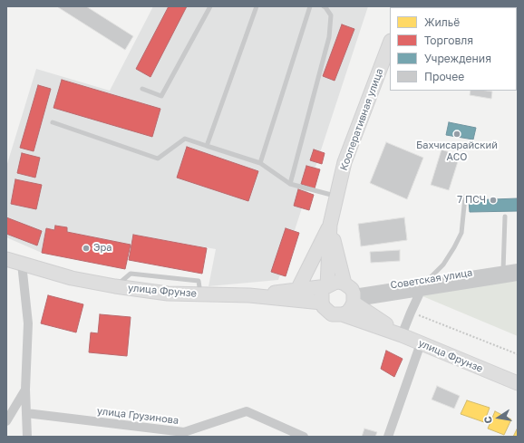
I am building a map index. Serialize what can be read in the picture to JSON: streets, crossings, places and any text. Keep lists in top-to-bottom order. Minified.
{"streets":{"main road":["Кооперативная улица","улица Фрунзе"],"street":["Советская улица","улица Грузинова"]},"crossings":[["Кооперативная улица","Советская улица"],["Кооперативная улица","улица Фрунзе"],["Советская улица","улица Фрунзе"]],"places":["Бахчисарайский АСО","7 ПСЧ","Эра"],"legend":["Жильё","Торговля","Учреждения","Прочее"],"north":"left"}
